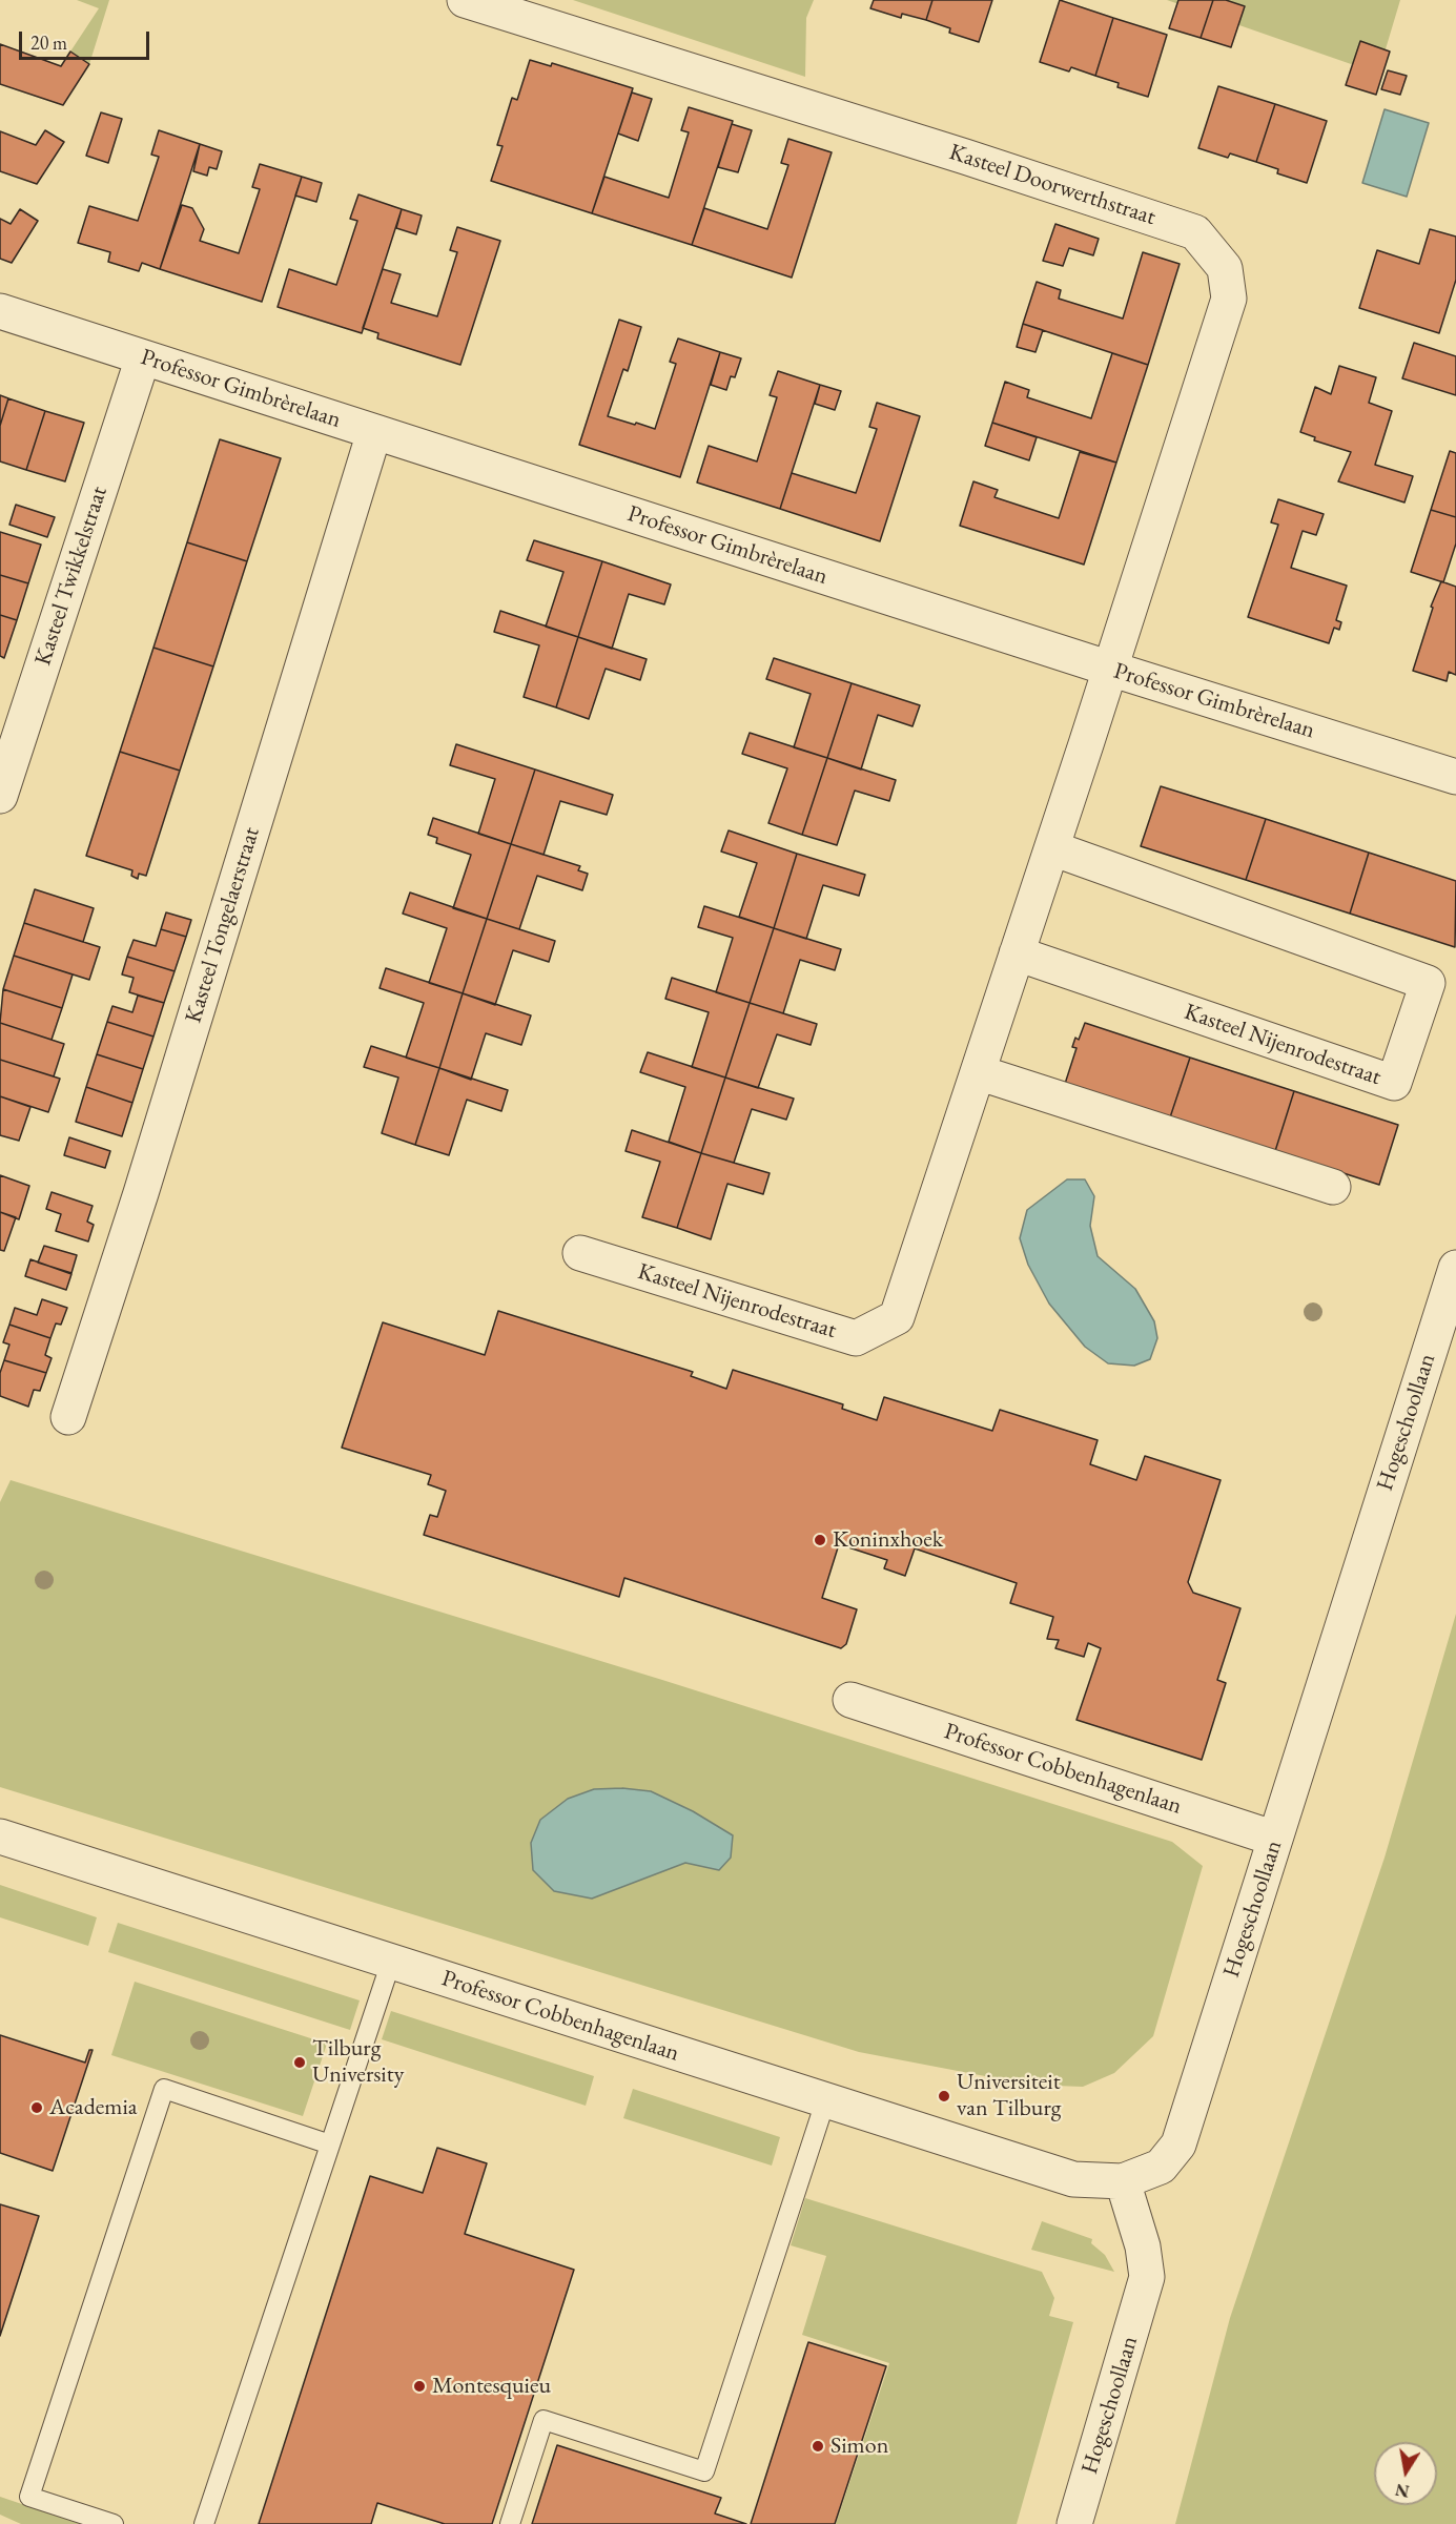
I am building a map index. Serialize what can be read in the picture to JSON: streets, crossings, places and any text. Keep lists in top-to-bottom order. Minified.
{"streets":{"street":["Kasteel Doorwerthstraat","Professor Gimbrèrelaan","Kasteel Twikkelstraat","Kasteel Tongelaerstraat","Kasteel Nijenrodestraat","Hogeschoollaan","Professor Cobbenhagenlaan"]},"crossings":[["Kasteel Doorwerthstraat","Professor Gimbrèrelaan"],["Kasteel Doorwerthstraat","Kasteel Nijenrodestraat"],["Professor Gimbrèrelaan","Kasteel Twikkelstraat"],["Professor Gimbrèrelaan","Kasteel Tongelaerstraat"],["Professor Gimbrèrelaan","Kasteel Nijenrodestraat"],["Hogeschoollaan","Professor Cobbenhagenlaan"]],"places":["Koninxhoek","Tilburg University","Universiteit van Tilburg","Academia","Montesquieu","Simon"],"scale_bar":"20 m","north":"bottom"}
